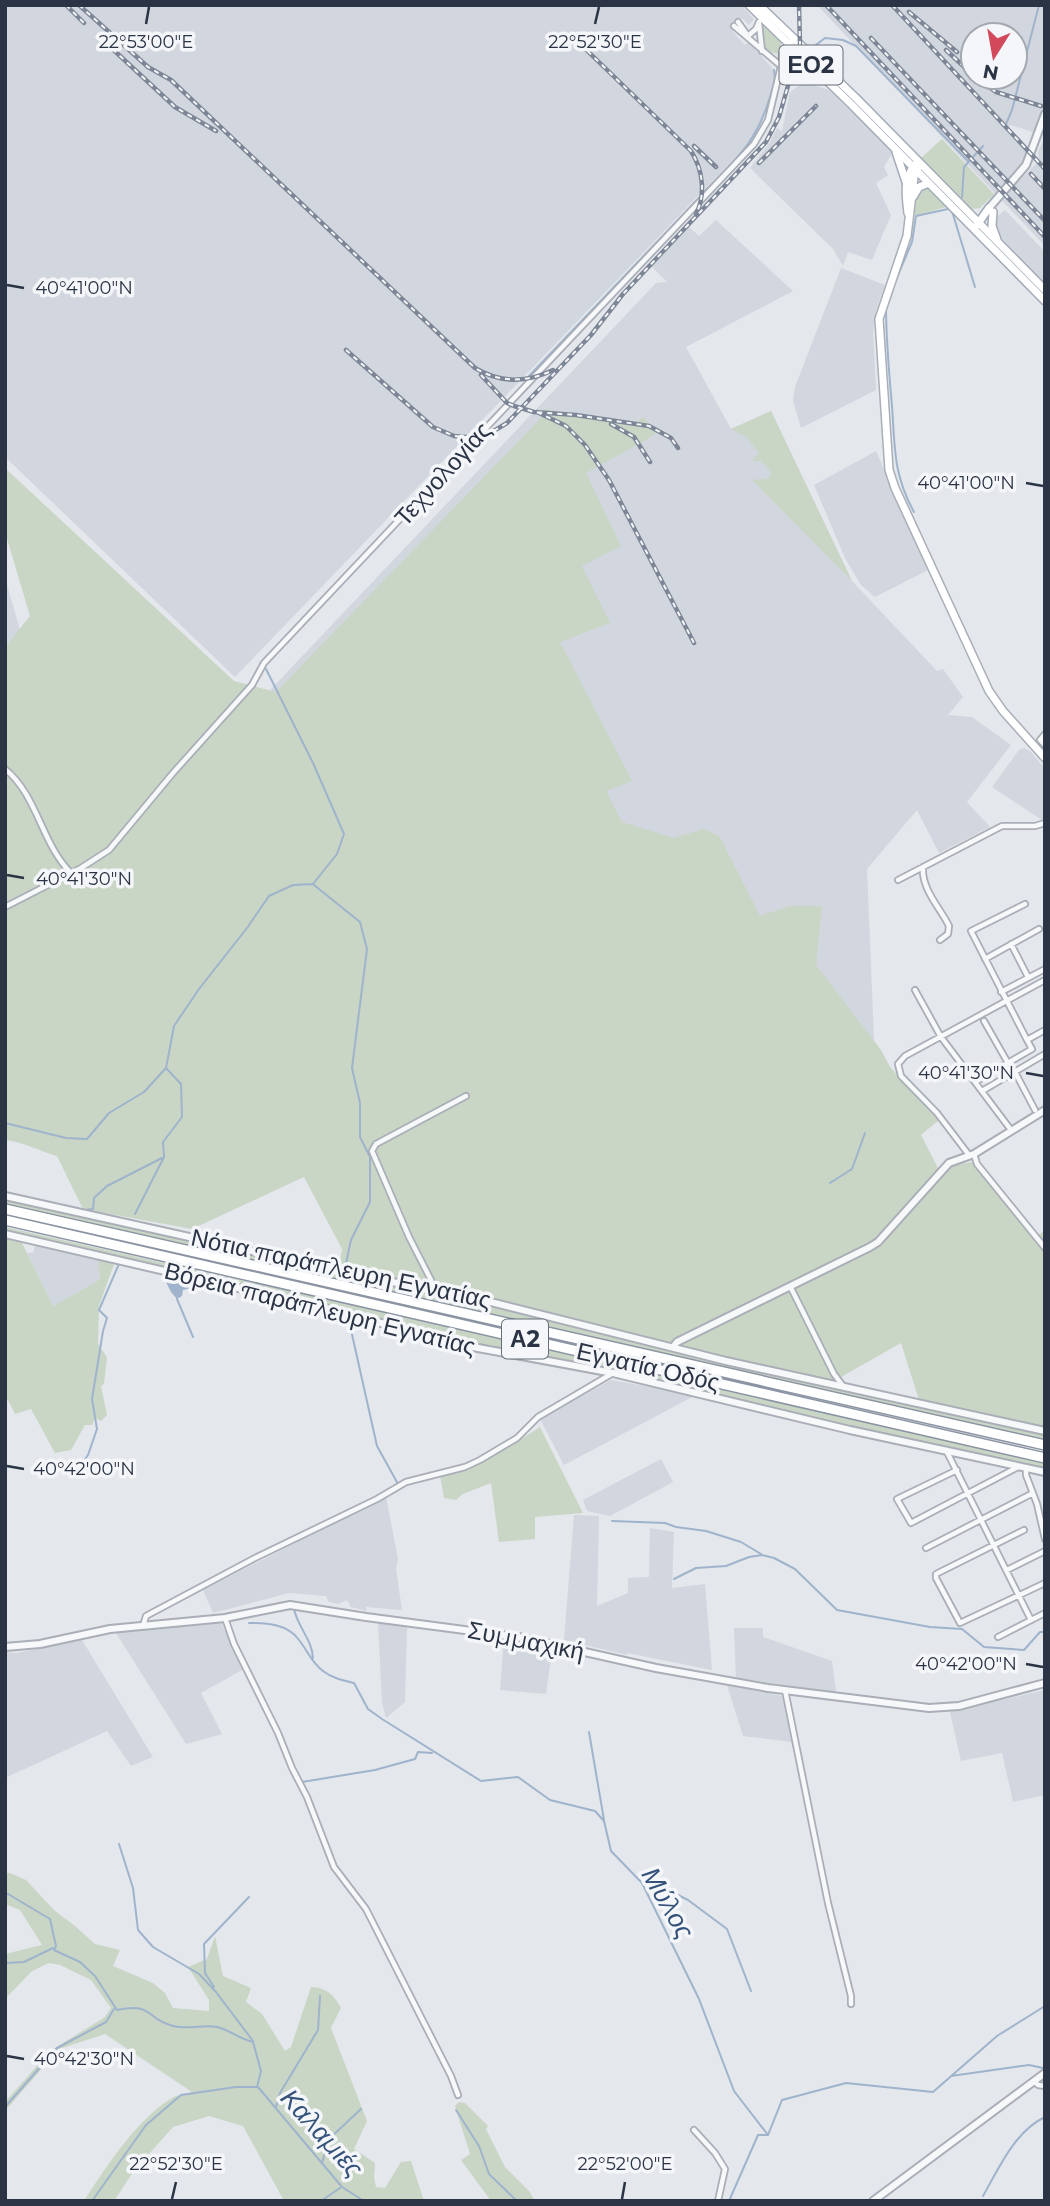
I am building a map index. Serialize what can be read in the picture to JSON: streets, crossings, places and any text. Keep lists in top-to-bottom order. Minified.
{"streets":{"highway":["Α2","Εγνατία Οδός"],"main road":["ΕΟ2"],"street":["Τεχνολογίας","Νότια παράπλευρη Εγνατίας","Βόρεια παράπλευρη Εγνατίας","Συμμαχική"]},"crossings":[["ΕΟ2","Τεχνολογίας"]],"water":["Μύλος","Καλαμιές"],"north":"bottom","coordinates":["22°53'00\"E","22°52'30\"E","40°41'00\"N","40°41'30\"N","40°42'00\"N","40°42'30\"N","22°52'00\"E"]}
